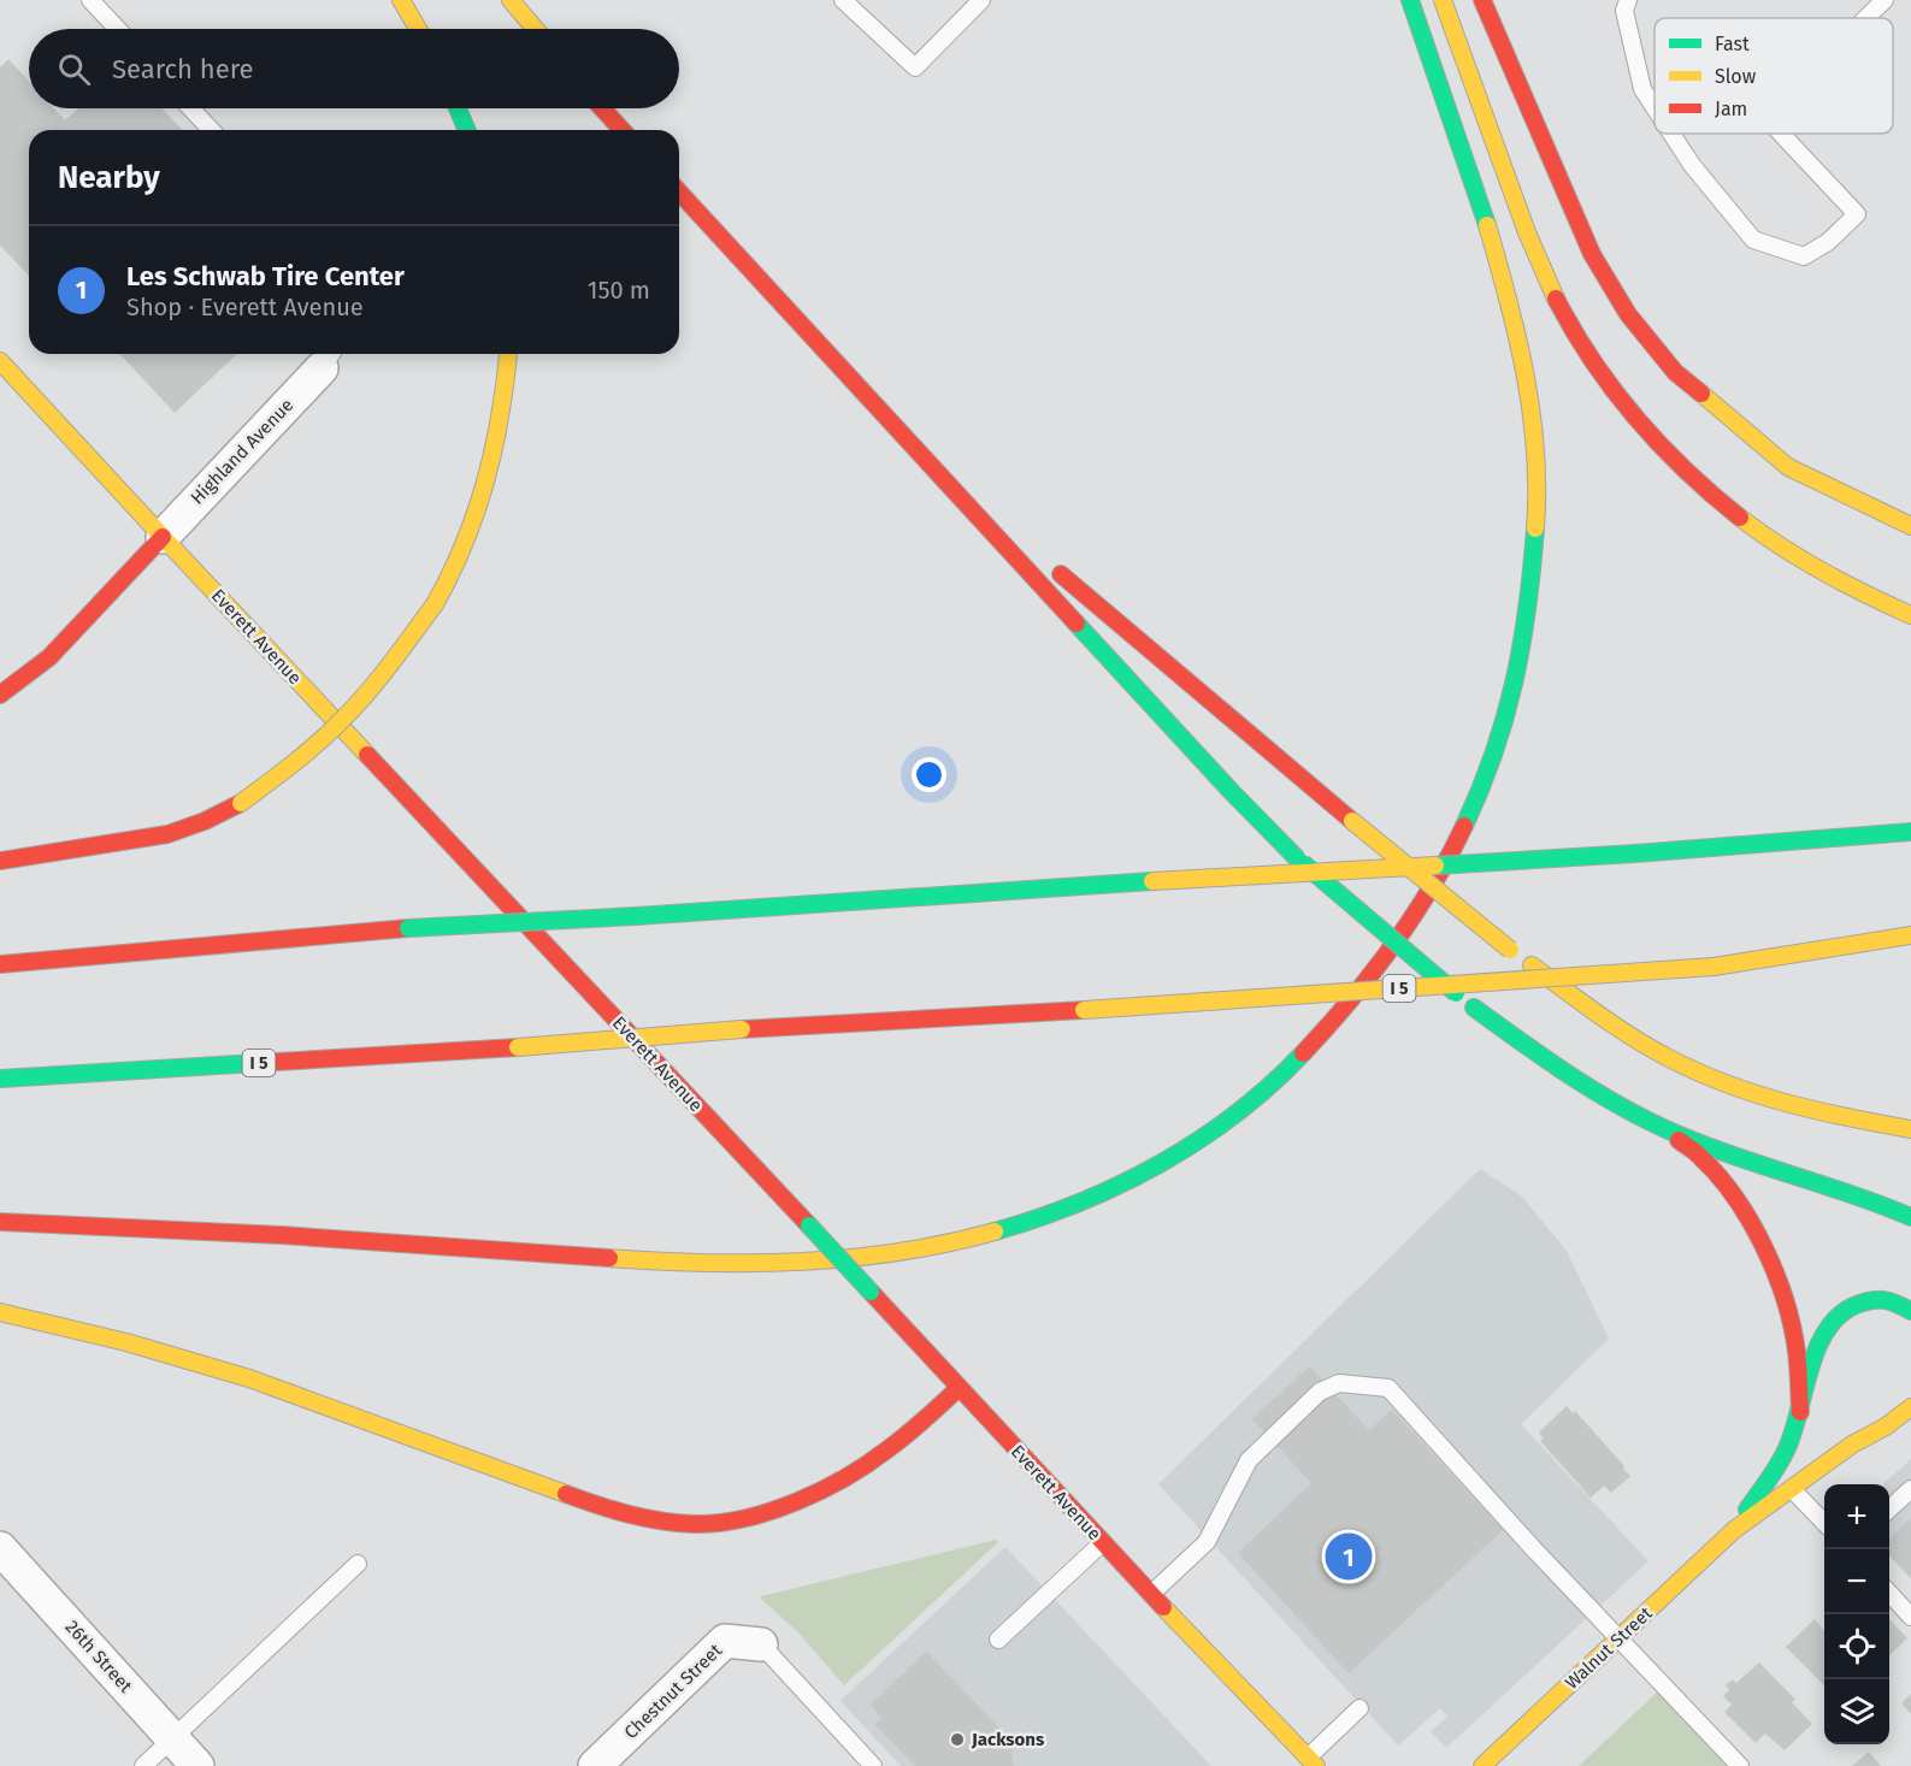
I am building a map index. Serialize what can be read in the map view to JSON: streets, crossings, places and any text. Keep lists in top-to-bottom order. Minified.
{"streets":{"main road":["Everett Avenue","I 5","Walnut Street"],"street":["Highland Avenue","26th Street","Chestnut Street"]},"crossings":[["Highland Avenue","Everett Avenue"]],"places":["Jacksons"],"legend":["Fast","Slow","Jam"],"page":{"search":"Search here","heading":"Nearby","list":[{"mark":"1","name":"Les Schwab Tire Center","note":"Shop · Everett Avenue","value":"150 m"}],"map_buttons":["+","−"],"pins":"1"}}
